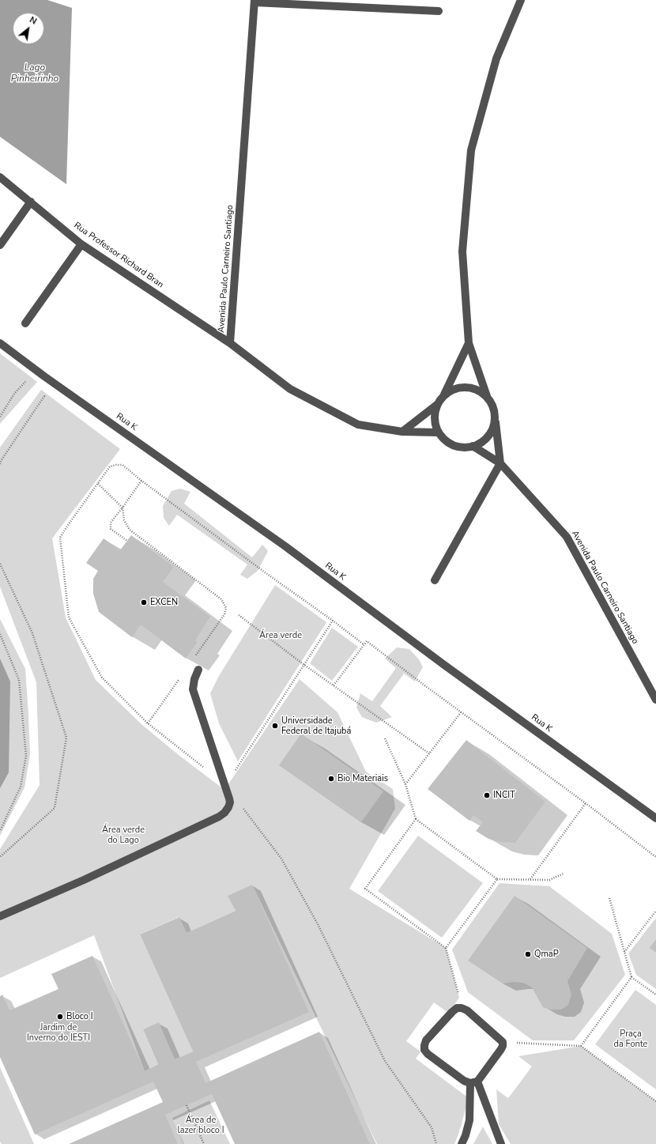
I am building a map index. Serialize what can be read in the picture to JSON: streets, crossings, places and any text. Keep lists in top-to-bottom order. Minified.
{"streets":{"street":["Rua Professor Richard Bran","Avenida Paulo Carneiro Santiago","Rua K"]},"crossings":[["Rua Professor Richard Bran","Avenida Paulo Carneiro Santiago"]],"water":["Lago Pinheirinho"],"parks":["Área verde","Área verde do Lago","Jardim de Inverno do IESTI","Praça da Fonte","Área de lazer bloco I"],"places":["EXCEN","Universidade Federal de Itajubá","Bio Materiais","INCIT","QmaP","Bloco I"],"north":"top right"}
